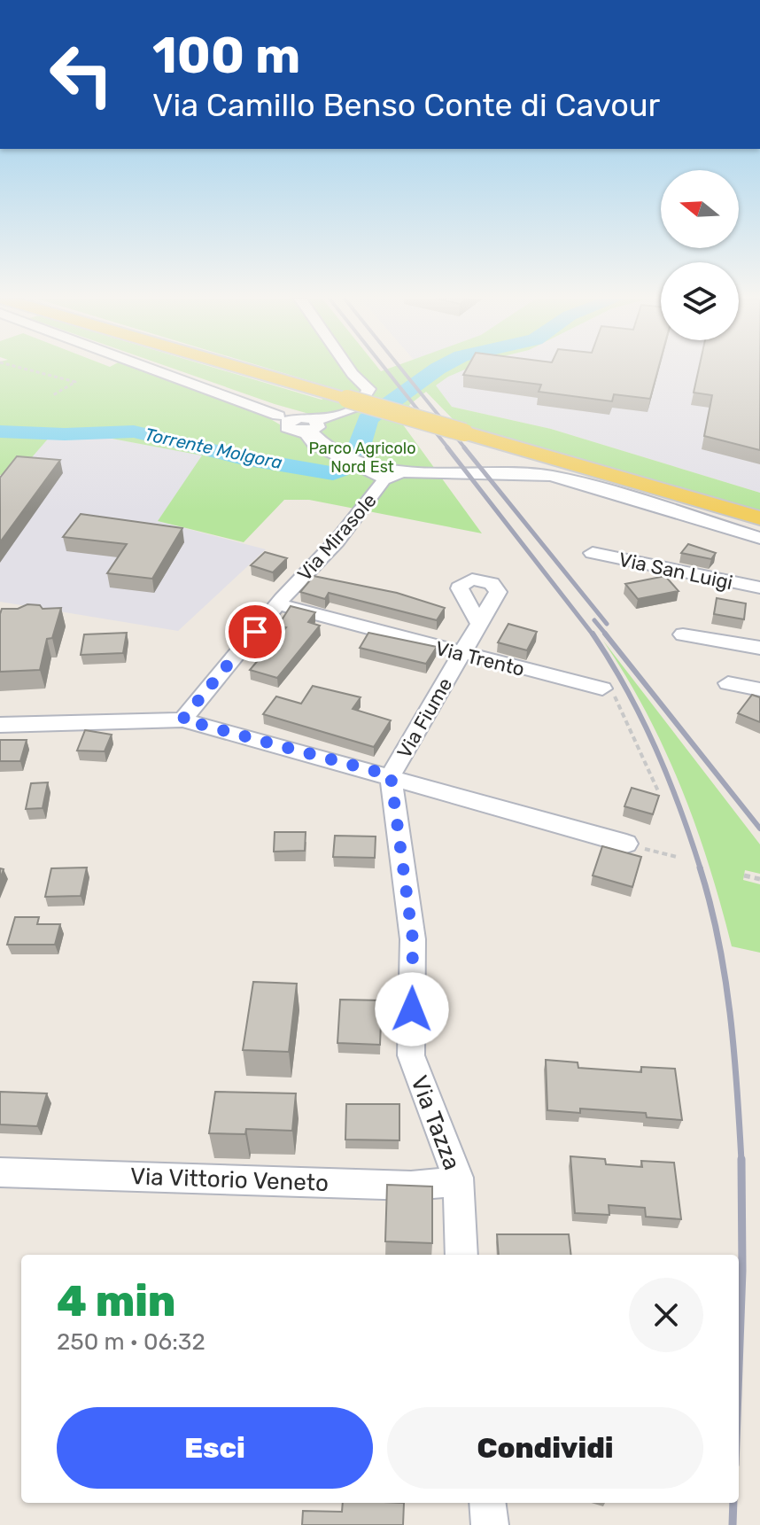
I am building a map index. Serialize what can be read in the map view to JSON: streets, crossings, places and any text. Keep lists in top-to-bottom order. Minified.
{"streets":{"street":["Via Mirasole","Via San Luigi","Via Trento","Via Fiume","Via Tazza","Via Vittorio Veneto"]},"crossings":[["Via Mirasole","Via Trento"],["Via Trento","Via Fiume"],["Via Fiume","Via Tazza"],["Via Tazza","Via Vittorio Veneto"]],"water":["Torrente Molgora"],"parks":["Parco Agricolo Nord Est"],"north":"left","page":{"turn":["100 m","Via Camillo Benso Conte di Cavour"],"heading":["4 min","250 m · 06:32"],"buttons":["Esci","Condividi"]}}
